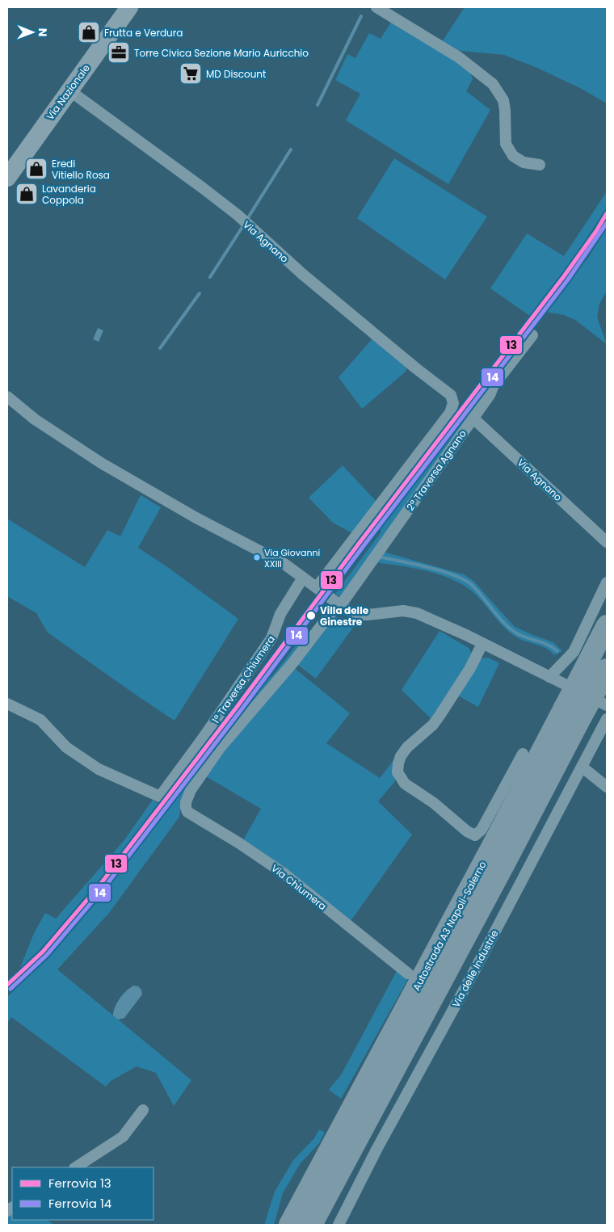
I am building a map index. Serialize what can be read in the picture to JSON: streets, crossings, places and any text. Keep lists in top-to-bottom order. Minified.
{"streets":{"highway":["Autostrada A3 Napoli-Salerno"],"main road":["Via Nazionale"],"street":["Via Agnano","2ª Traversa Agnano","1ª Traversa Chiumera","Via Chiumera","Via delle Industrie"]},"crossings":[["Via Nazionale","Via Agnano"],["Via Agnano","2ª Traversa Agnano"],["2ª Traversa Agnano","Via Chiumera"]],"places":{"shop":["Frutta e Verdura","Eredi Vitiello Rosa","Lavanderia Coppola"],"office":["Torre Civica Sezione Mario Auricchio"],"supermarket":["MD Discount"],"other":["Via Giovanni XXIII","Villa delle Ginestre"]},"lines":["rail line 13","rail line 14"],"legend":["Ferrovia 13","Ferrovia 14"],"north":"right"}
